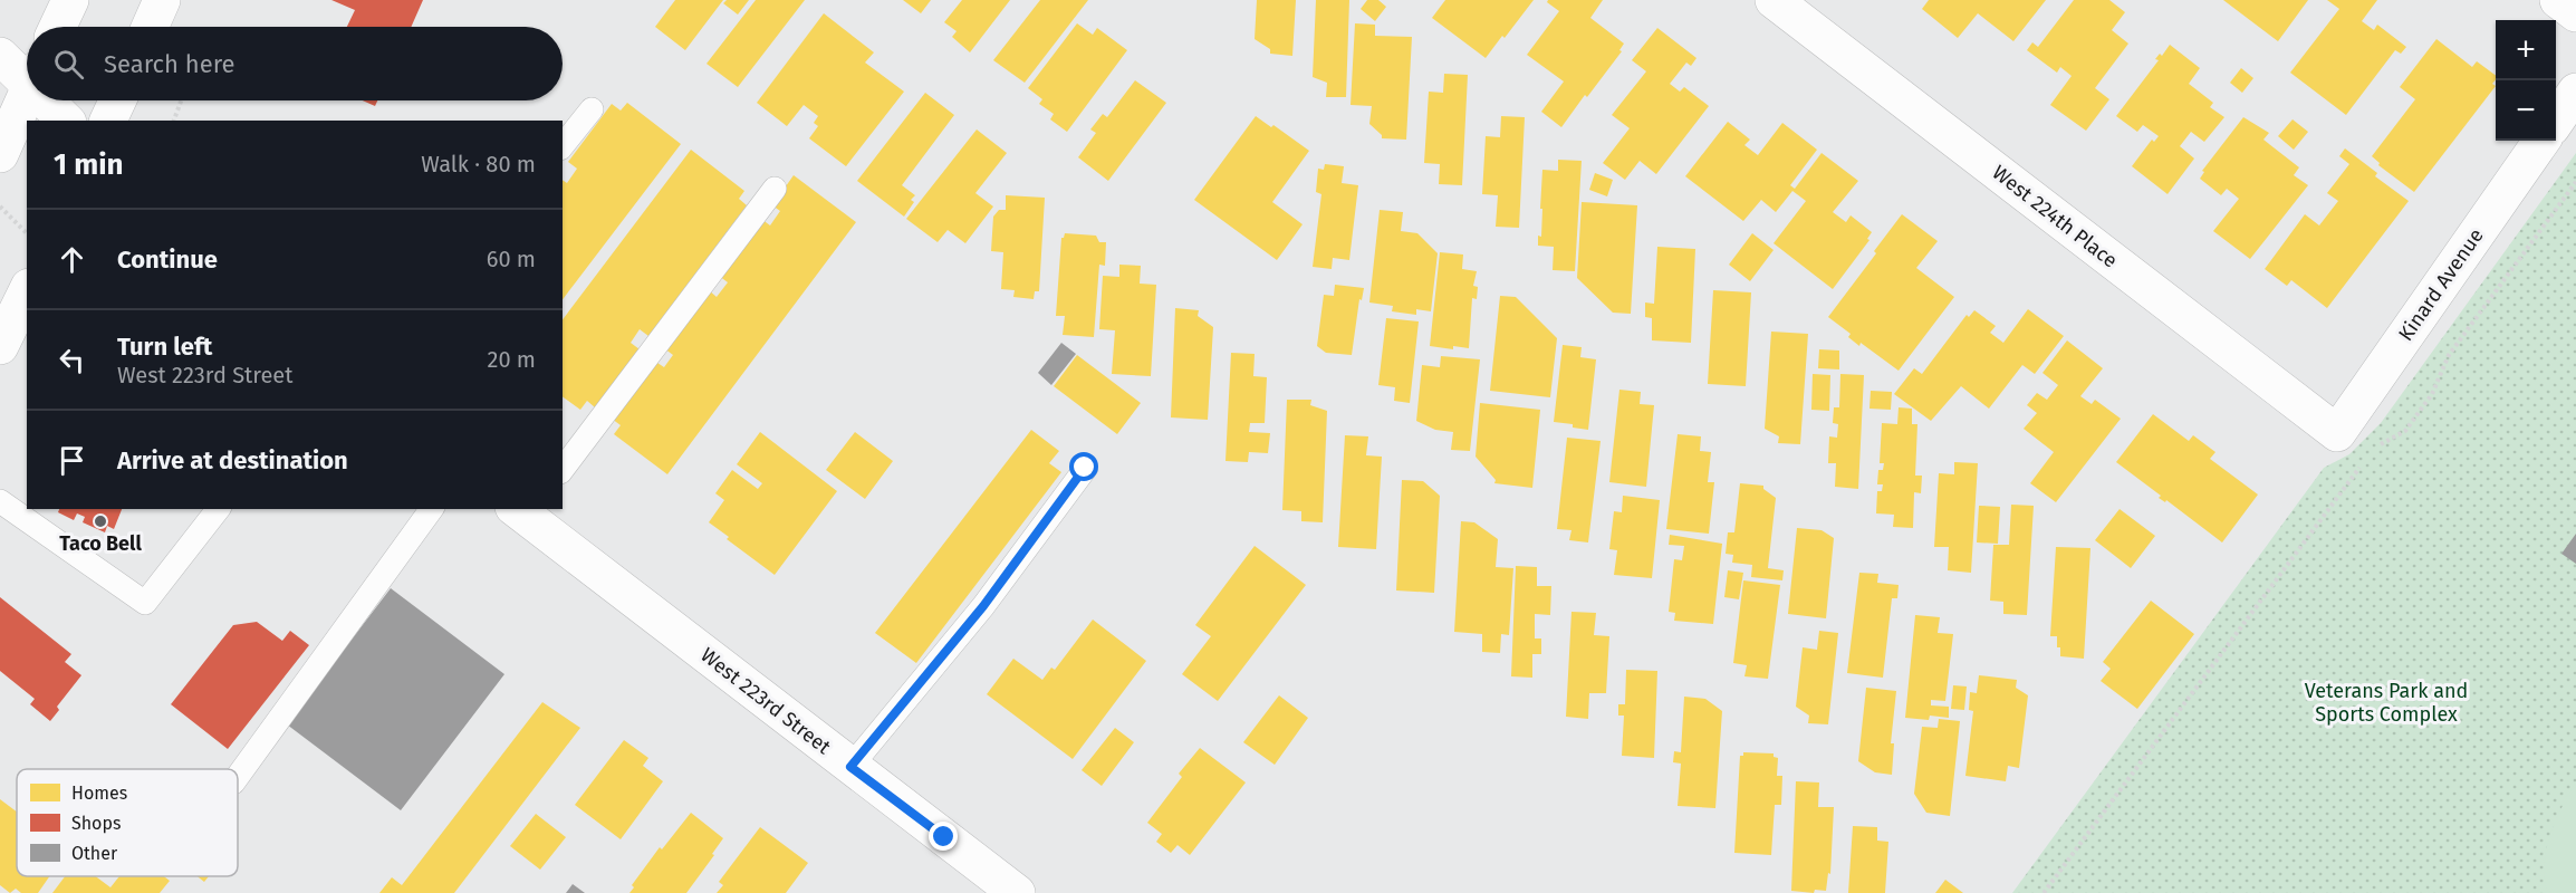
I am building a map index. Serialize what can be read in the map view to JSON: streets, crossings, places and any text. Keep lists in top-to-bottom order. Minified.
{"streets":{"street":["West 224th Place","Kinard Avenue","West 223rd Street"]},"crossings":[["West 224th Place","Kinard Avenue"]],"parks":["Veterans Park and Sports Complex"],"places":["Taco Bell"],"legend":["Homes","Shops","Other"],"page":{"map_buttons":["+","−"],"search":"Search here","heading":["1 min","Walk · 80 m"],"list":[["Continue","60 m"],["Turn left","West 223rd Street","20 m"],"Arrive at destination"]}}
